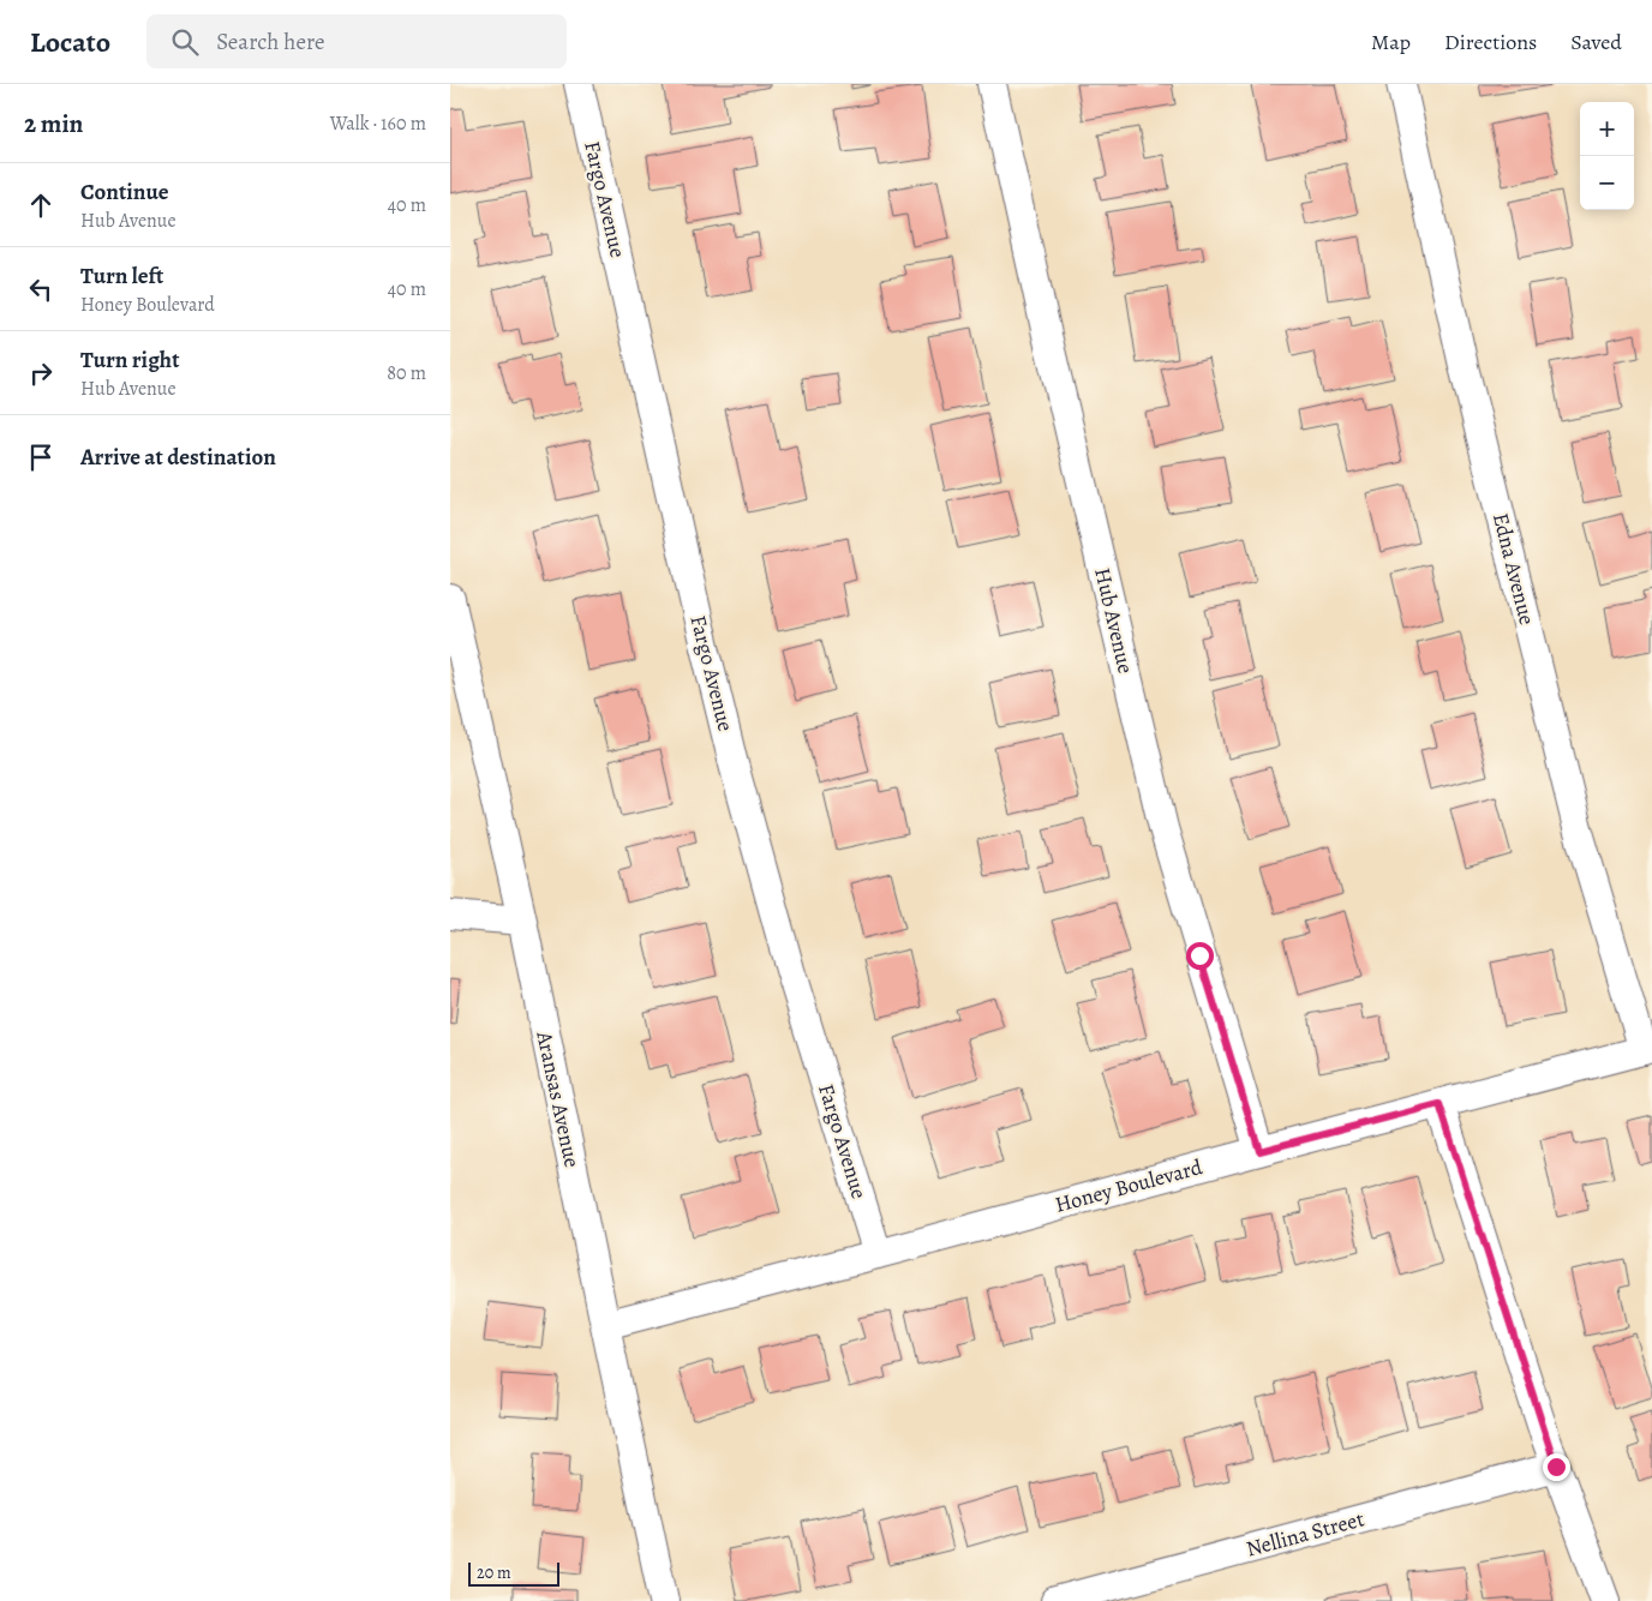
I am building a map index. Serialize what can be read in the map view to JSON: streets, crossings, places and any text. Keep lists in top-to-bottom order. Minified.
{"streets":{"street":["Fargo Avenue","Edna Avenue","Hub Avenue","Aransas Avenue","Honey Boulevard","Nellina Street"]},"crossings":[["Fargo Avenue","Honey Boulevard"],["Edna Avenue","Honey Boulevard"],["Hub Avenue","Honey Boulevard"],["Aransas Avenue","Honey Boulevard"]],"scale_bar":"20 m","page":{"header":"Locato","search":"Search here","nav":["Map","Directions","Saved"],"heading":["2 min","Walk · 160 m"],"map_buttons":["+","−"],"list":[["Continue","Hub Avenue","40 m"],["Turn left","Honey Boulevard","40 m"],["Turn right","Hub Avenue","80 m"],"Arrive at destination"],"scale":"20 m"}}
